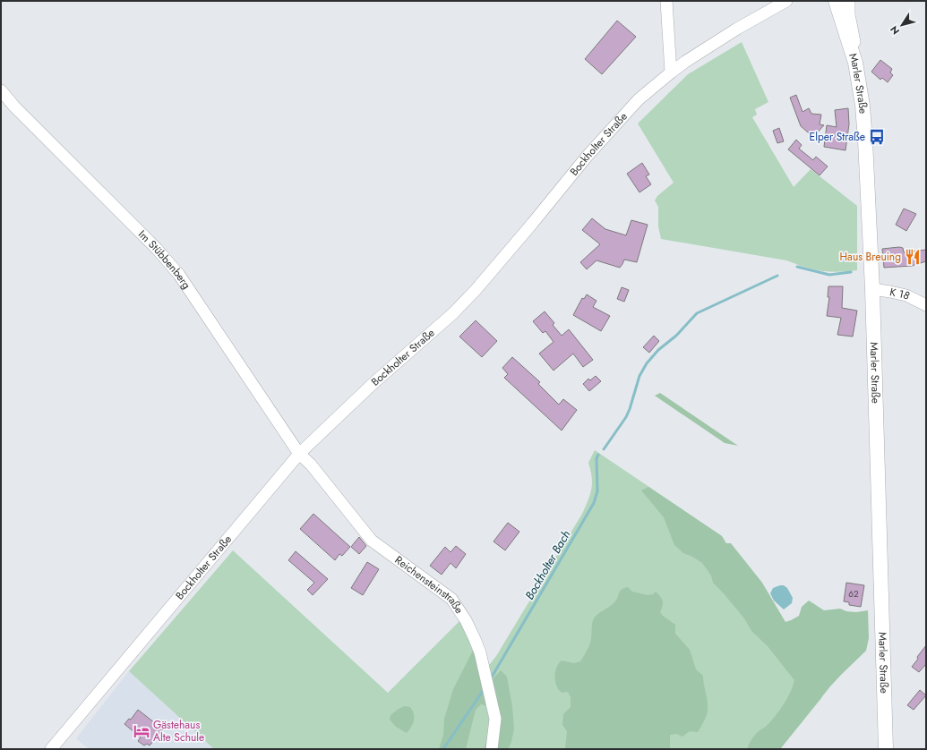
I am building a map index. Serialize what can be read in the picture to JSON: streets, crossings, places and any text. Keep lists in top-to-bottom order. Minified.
{"streets":{"main road":["Marler Straße"],"street":["Bockholter Straße","Im Stübbenberg","K 18","Reichensteinstraße"]},"crossings":[["Marler Straße","K 18"],["Bockholter Straße","Im Stübbenberg"],["Bockholter Straße","Reichensteinstraße"],["Im Stübbenberg","Reichensteinstraße"]],"water":["Bockholter Bach"],"places":{"bus stop":["Elper Straße"],"restaurant":["Haus Breuing"],"hotel":["Gästehaus Alte Schule"]},"house_numbers":["62"],"north":"bottom left"}
